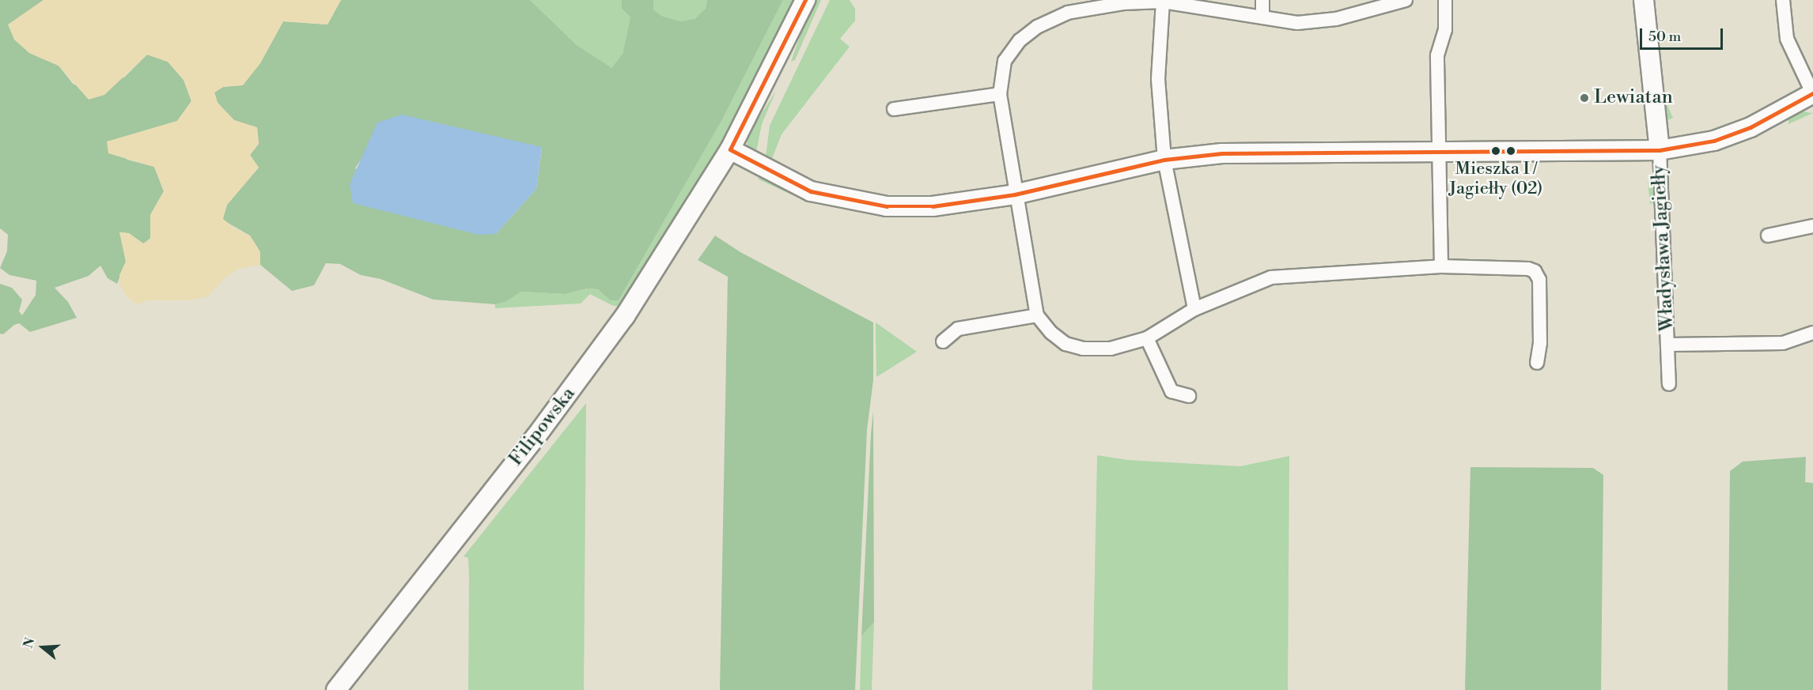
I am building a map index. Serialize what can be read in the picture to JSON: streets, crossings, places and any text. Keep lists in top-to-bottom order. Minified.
{"streets":{"street":["Władysława Jagiełły","Filipowska"]},"places":["Lewiatan","Mieszka I / Jagiełły (02)"],"scale_bar":"50 m","north":"left"}
